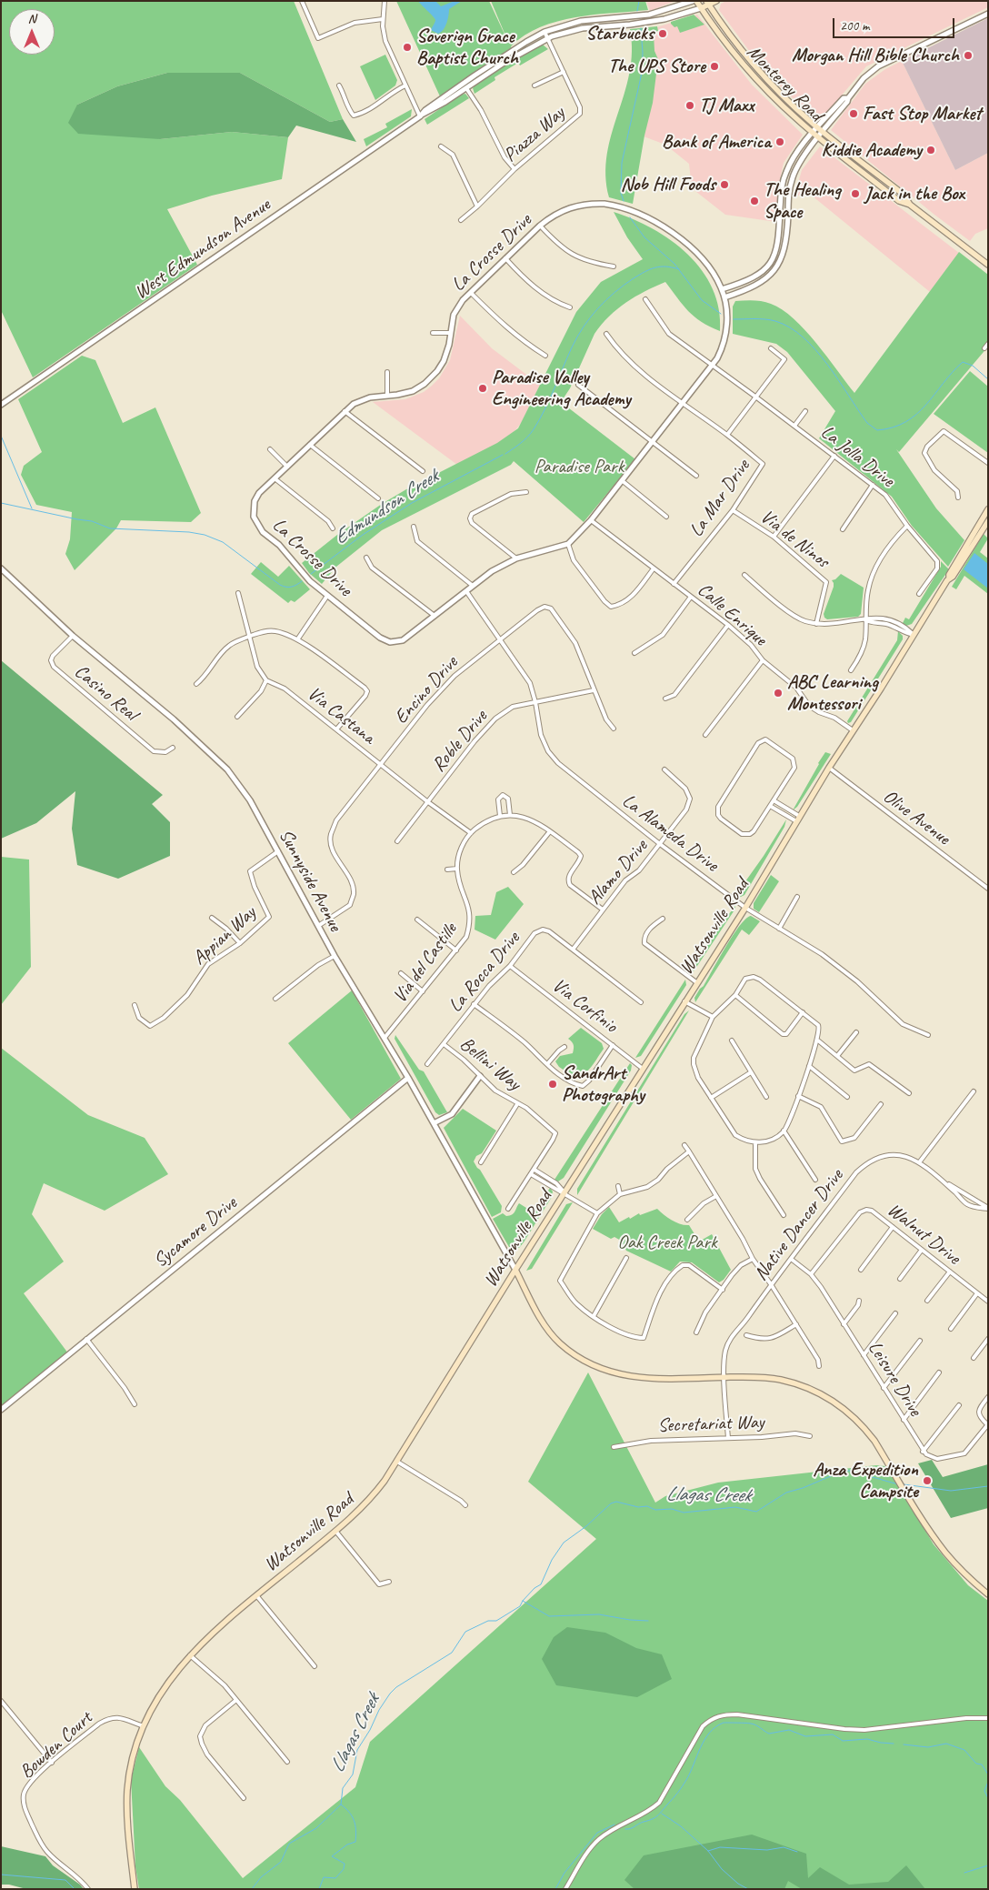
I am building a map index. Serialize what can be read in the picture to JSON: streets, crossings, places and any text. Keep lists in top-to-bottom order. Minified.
{"streets":{"main road":["Monterey Road","Watsonville Road"],"street":["Piazza Way","West Edmundson Avenue","La Crosse Drive","La Jolla Drive","La Mar Drive","Via de Ninos","Calle Enrique","Encino Drive","Casino Real","Via Castana","Roble Drive","Olive Avenue","La Alameda Drive","Alamo Drive","Sunnyside Avenue","Appian Way","Via del Castille","La Rocca Drive","Via Corfinio","Bellini Way","Native Dancer Drive","Sycamore Drive","Walnut Drive","Leisure Drive","Secretariat Way","Bowden Court"]},"crossings":[["Monterey Road","West Edmundson Avenue"],["Piazza Way","West Edmundson Avenue"],["La Crosse Drive","La Jolla Drive"],["La Crosse Drive","La Mar Drive"],["La Crosse Drive","Calle Enrique"],["La Crosse Drive","La Alameda Drive"],["La Mar Drive","Via de Ninos"],["La Mar Drive","Calle Enrique"],["Calle Enrique","Watsonville Road"],["Encino Drive","Via Castana"],["Encino Drive","Roble Drive"],["Encino Drive","La Alameda Drive"],["Encino Drive","Sunnyside Avenue"],["Casino Real","Sunnyside Avenue"],["Via Castana","Roble Drive"],["Via Castana","Via del Castille"],["Roble Drive","La Alameda Drive"],["Olive Avenue","Watsonville Road"],["La Alameda Drive","Alamo Drive"],["La Alameda Drive","Watsonville Road"],["Alamo Drive","Via del Castille"],["Alamo Drive","La Rocca Drive"],["Sunnyside Avenue","Watsonville Road"],["Sunnyside Avenue","Appian Way"],["Sunnyside Avenue","Via del Castille"],["Sunnyside Avenue","Sycamore Drive"],["Watsonville Road","Via Corfinio"],["Watsonville Road","Bowden Court"],["La Rocca Drive","Via Corfinio"],["La Rocca Drive","Bellini Way"],["Native Dancer Drive","Leisure Drive"],["Native Dancer Drive","Secretariat Way"],["Walnut Drive","Leisure Drive"]],"water":["Edmundson Creek","Llagas Creek"],"parks":["Paradise Park","Oak Creek Park"],"places":["Starbucks","Soverign Grace Baptist Church","Morgan Hill Bible Church","The UPS Store","TJ Maxx","Fast Stop Market","Bank of America","Kiddie Academy","Nob Hill Foods","Jack in the Box","The Healing Space","Paradise Valley Engineering Academy","ABC Learning Montessori","SandrArt Photography","Anza Expedition Campsite"],"scale_bar":"200 m","north":"top"}
